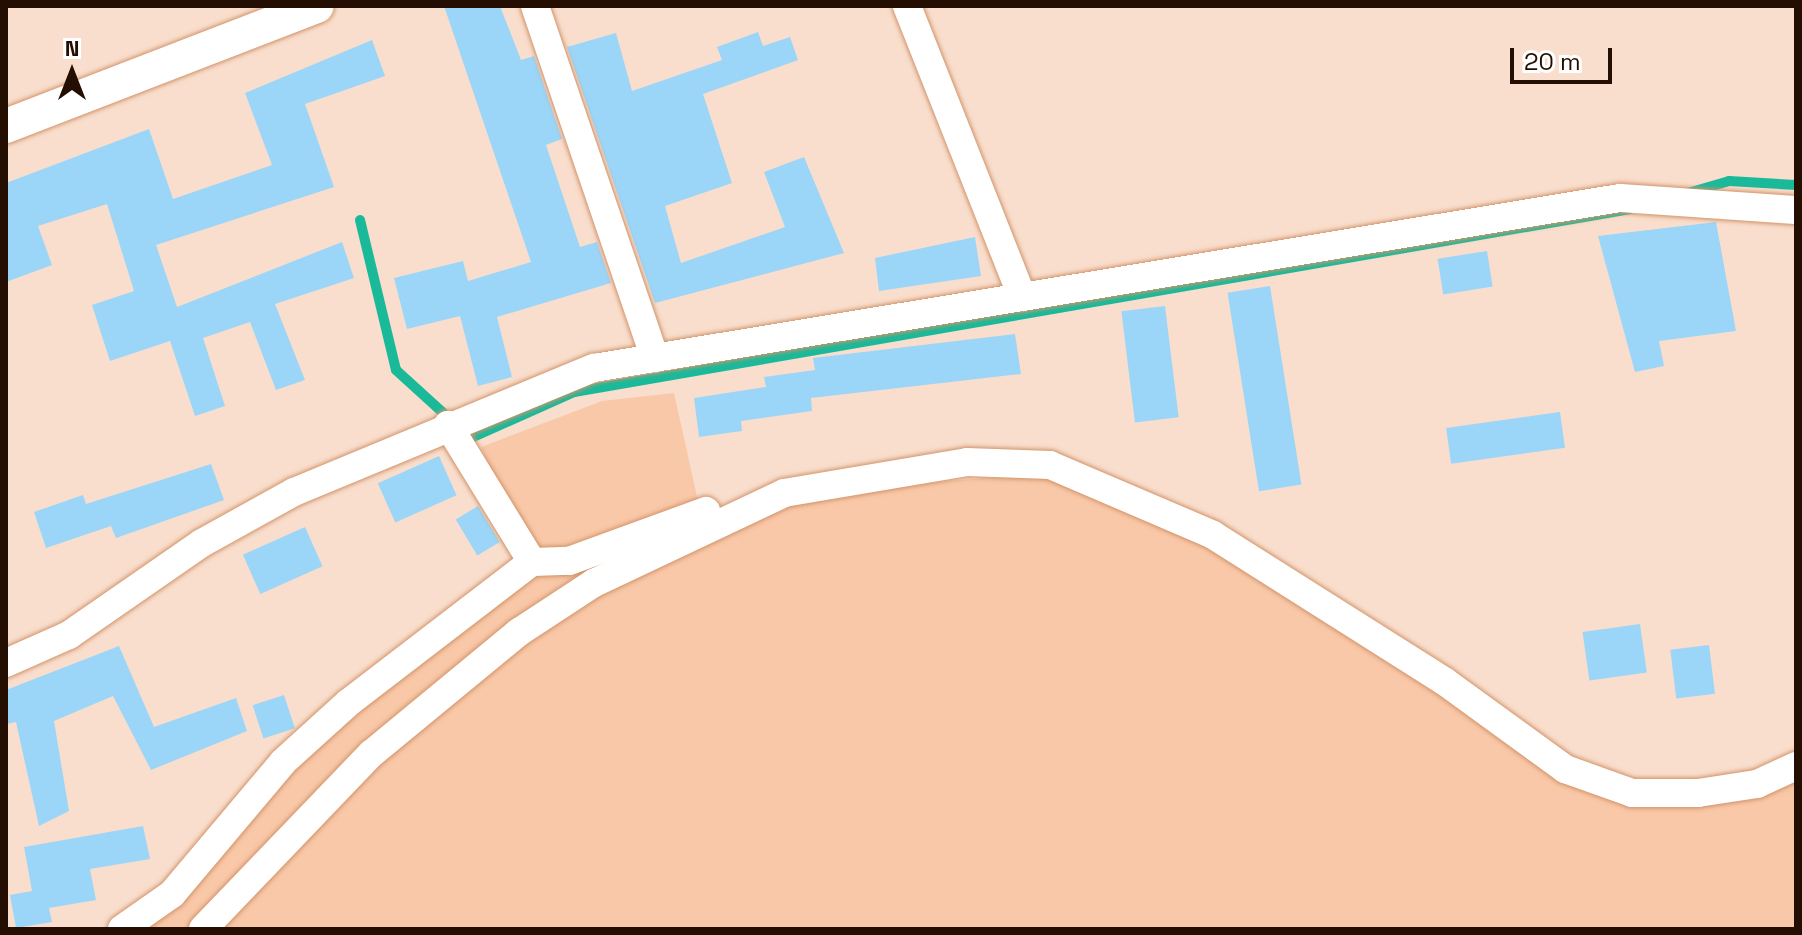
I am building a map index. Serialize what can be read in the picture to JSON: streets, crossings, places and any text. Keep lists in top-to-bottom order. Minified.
{"scale_bar":"20 m","north":"top"}
